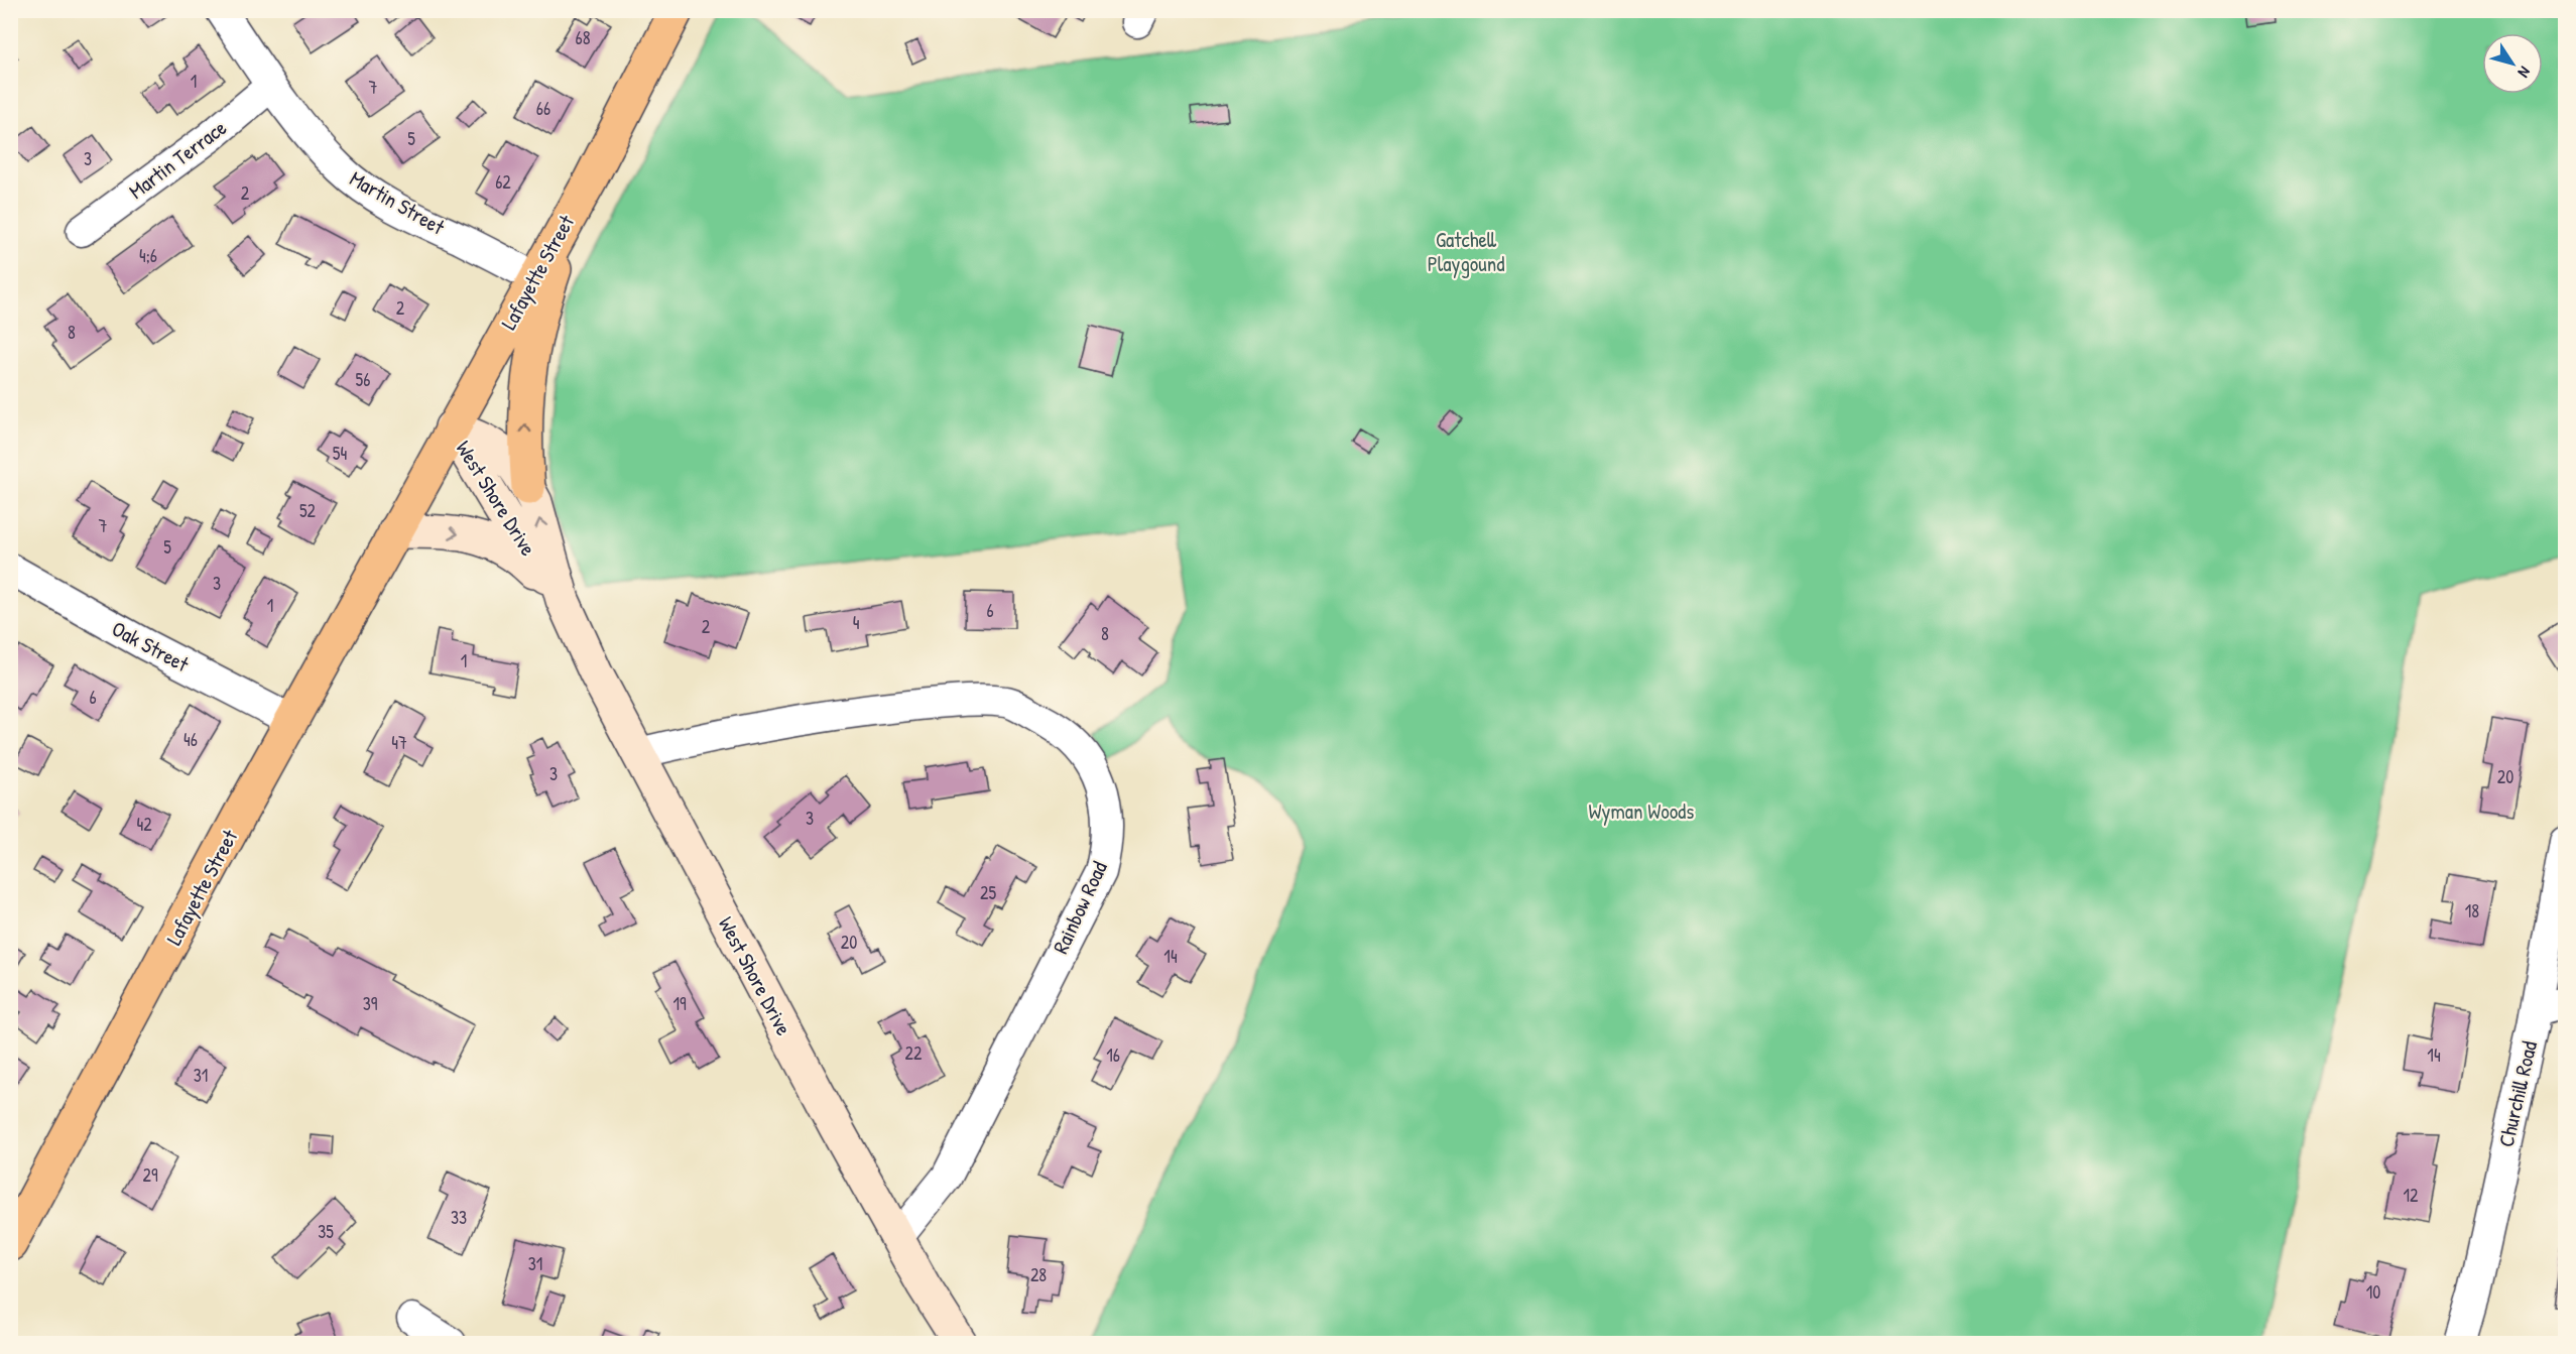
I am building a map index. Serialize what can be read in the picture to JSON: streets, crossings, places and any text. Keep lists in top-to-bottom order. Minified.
{"streets":{"main road":["Lafayette Street","West Shore Drive"],"street":["Martin Terrace","Martin Street","Oak Street","Rainbow Road","Churchill Road"]},"crossings":[["Martin Terrace","Martin Street"],["Martin Street","Lafayette Street"],["Lafayette Street","West Shore Drive"],["Lafayette Street","Oak Street"],["West Shore Drive","Rainbow Road"]],"parks":["Gatchell Playgound","Wyman Woods"],"house_numbers":["68","1","7","66","5","3","62","2","4;6","2","8","56","54","52","7","5","3","1","6","4","2","8","1","6","46","47","3","20","3","42","25","18","20","14","39","19","22","16","14","31","29","12","33","35","31","28","10"],"north":"bottom right"}
